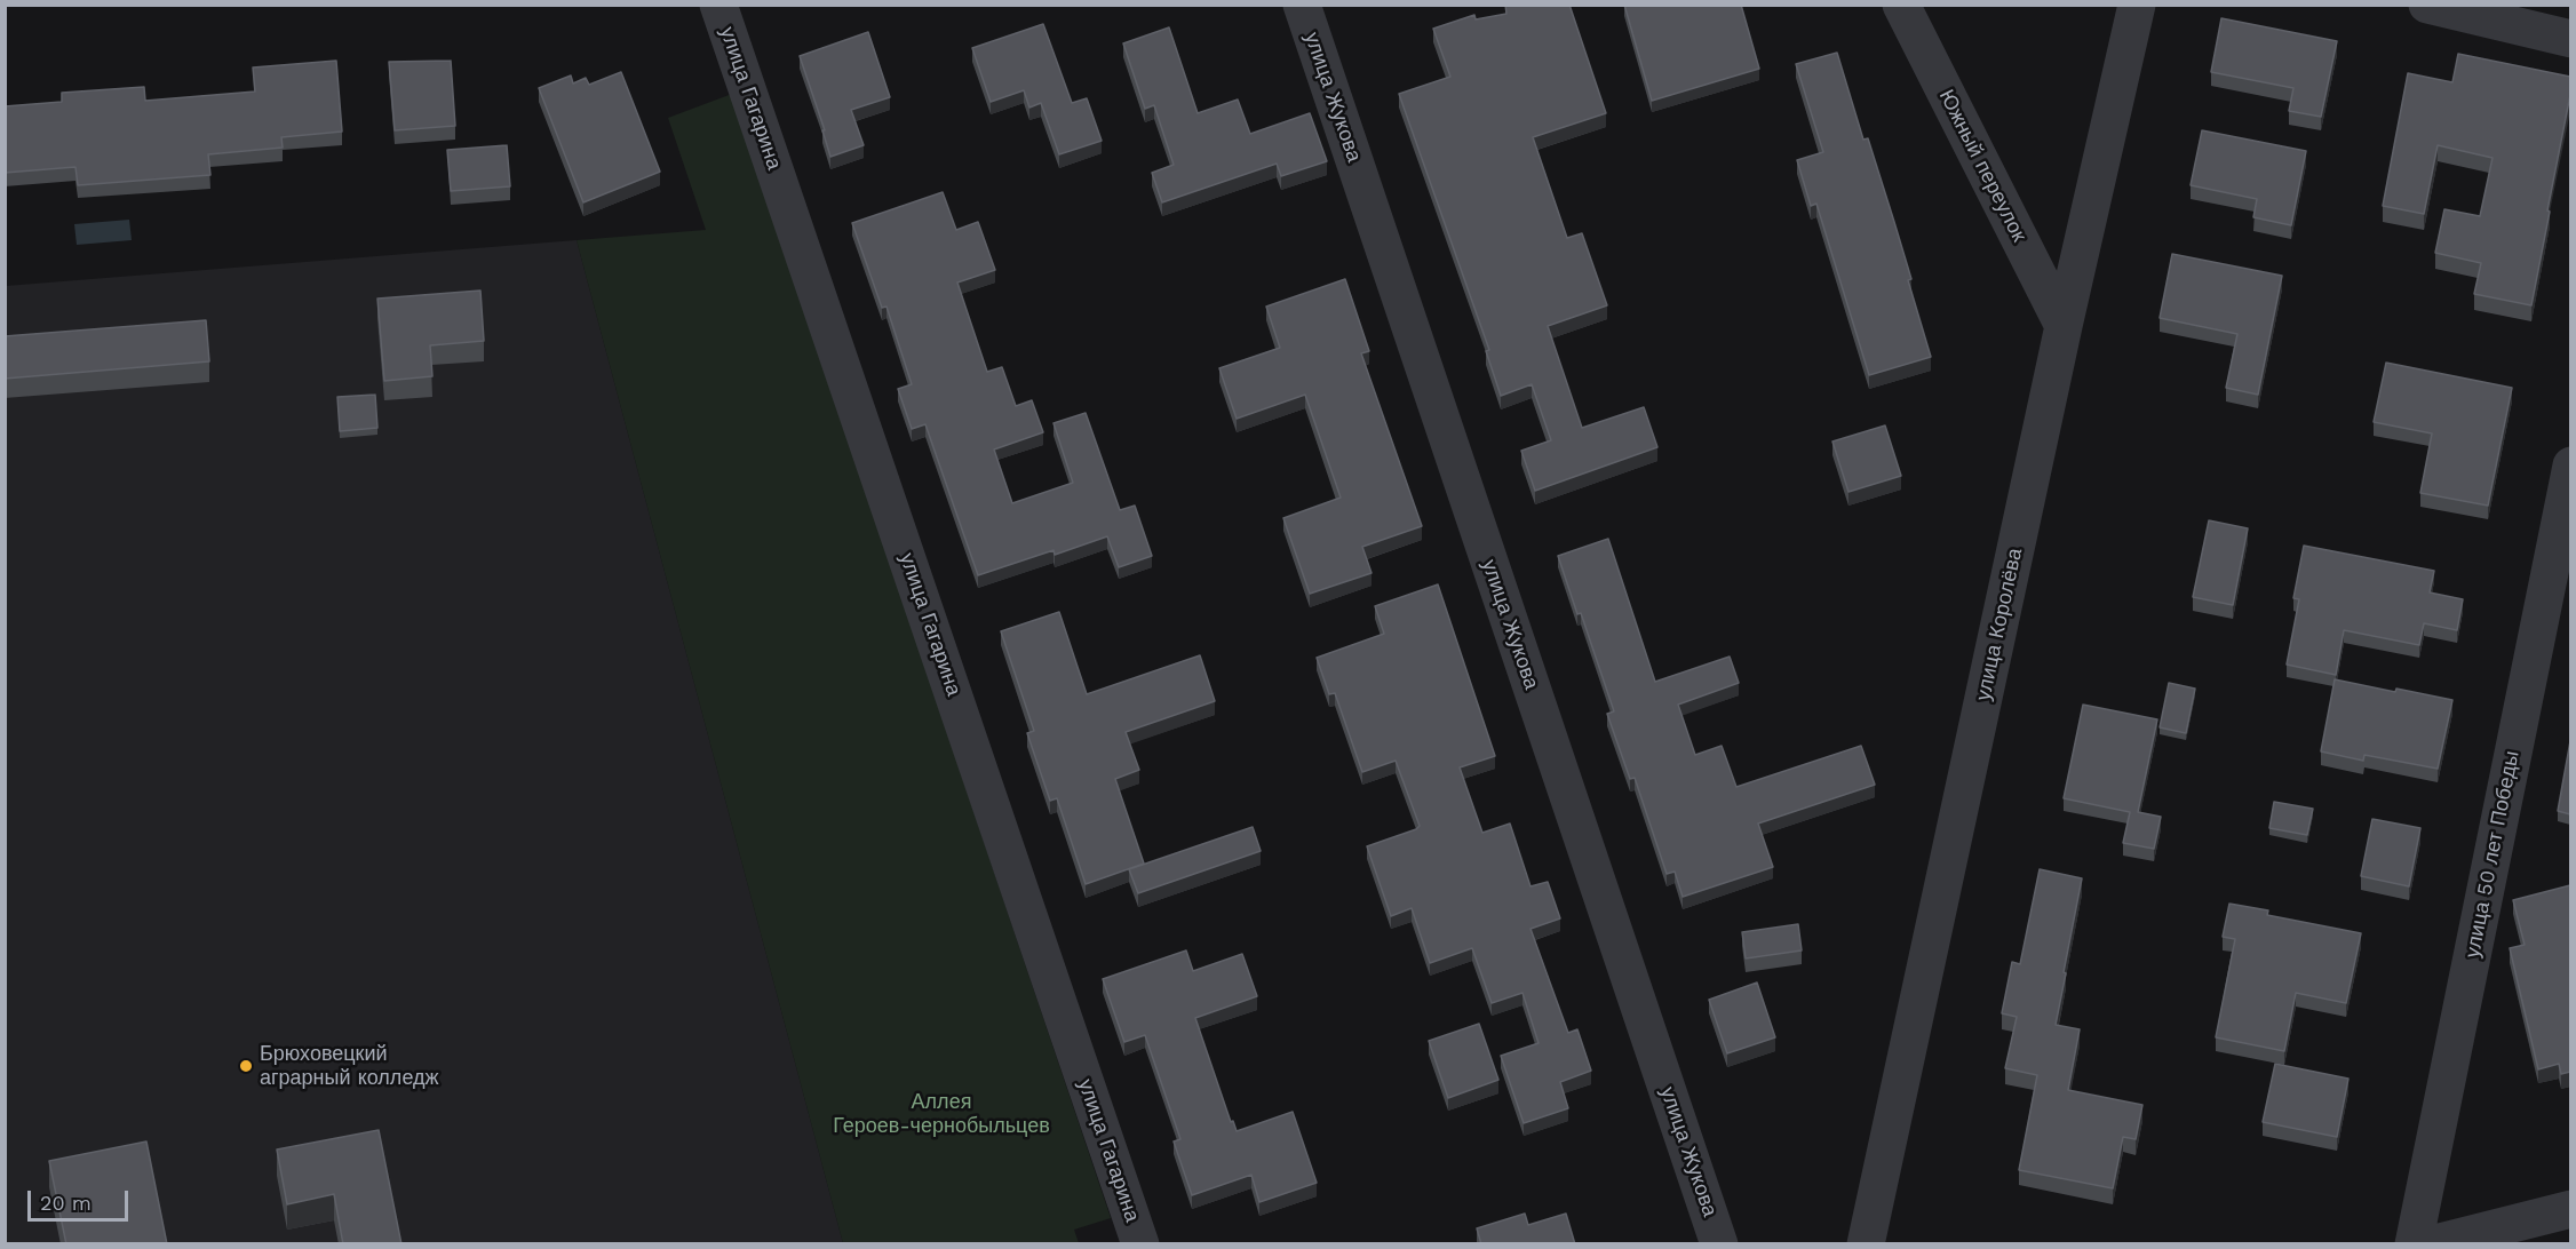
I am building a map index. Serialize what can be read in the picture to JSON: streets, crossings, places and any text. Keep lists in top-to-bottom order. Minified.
{"streets":{"street":["улица Жукова","улица Гагарина","Южный переулок","улица Королёва","улица 50 лет Победы"]},"crossings":[["Южный переулок","улица Королёва"]],"parks":["Аллея Героев-чернобыльцев"],"places":["Брюховецкий аграрный колледж"],"scale_bar":"20 m"}
